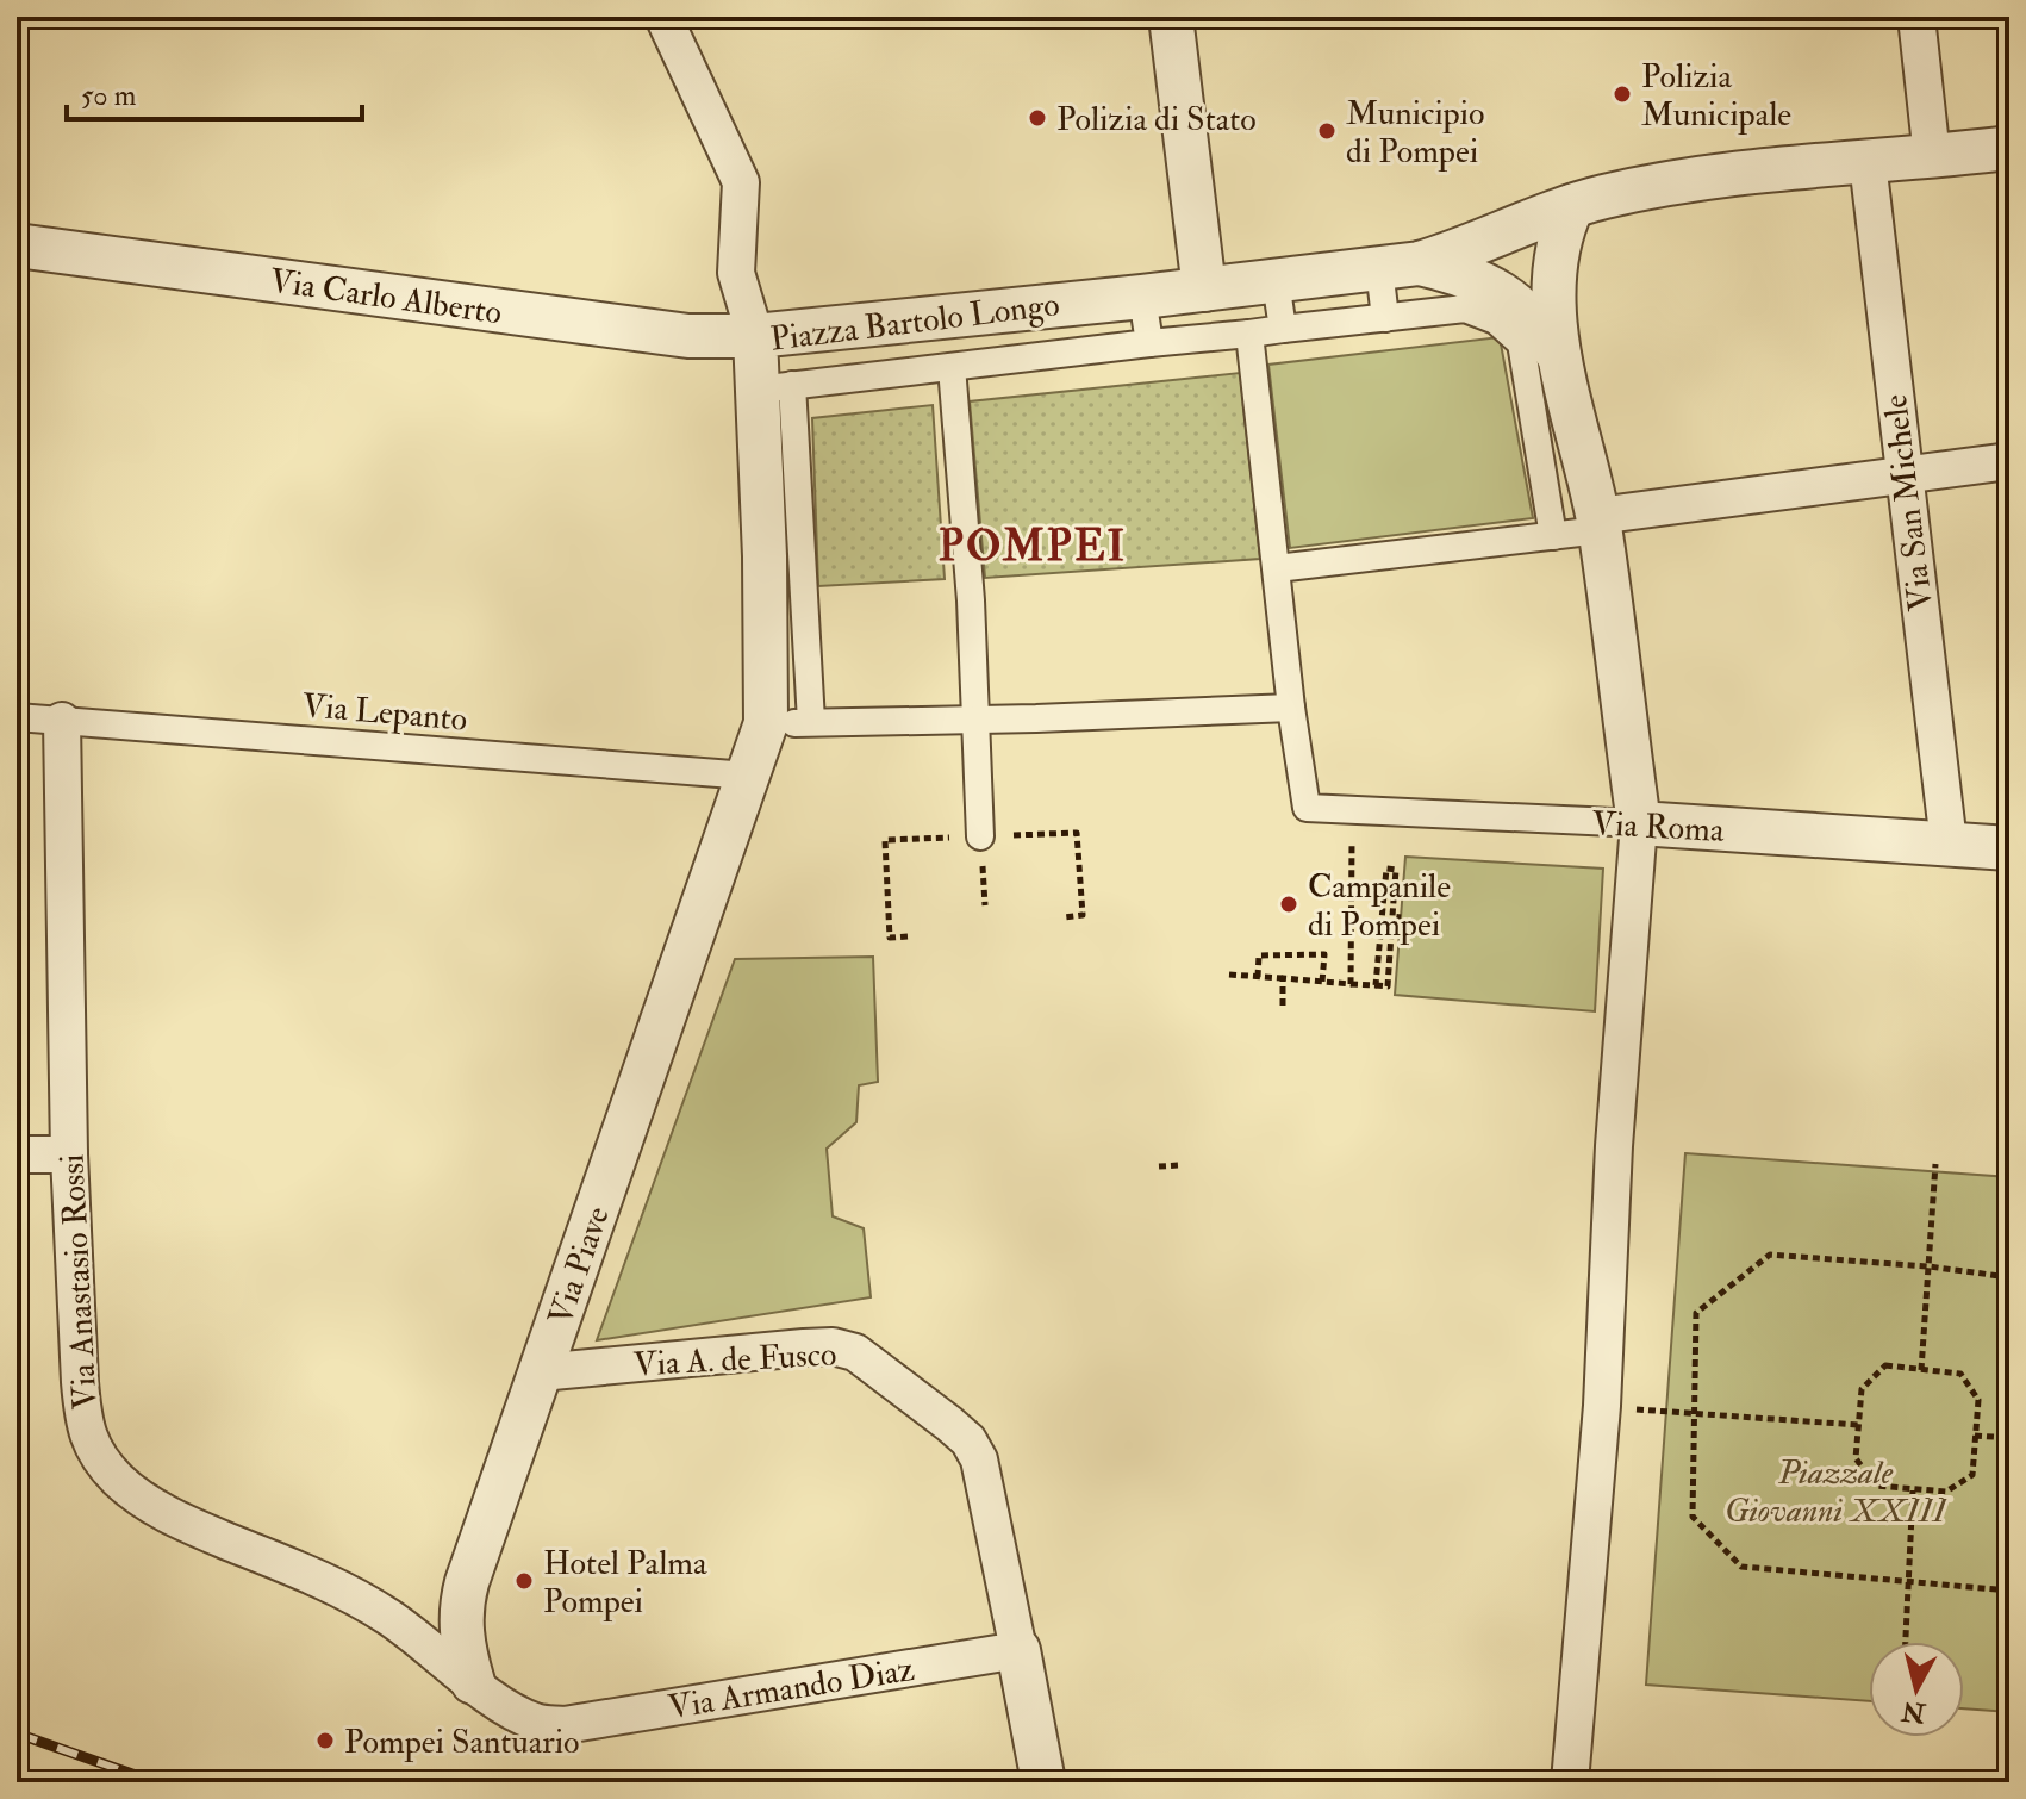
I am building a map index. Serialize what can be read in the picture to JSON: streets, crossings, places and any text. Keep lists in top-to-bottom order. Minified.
{"streets":{"street":["Via Carlo Alberto","Piazza Bartolo Longo","Via San Michele","Via Lepanto","Via Roma","Via Piave","Via Anastasio Rossi","Via A. de Fusco","Via Armando Diaz"]},"crossings":[["Via Carlo Alberto","Piazza Bartolo Longo"],["Piazza Bartolo Longo","Via Lepanto"],["Piazza Bartolo Longo","Via Roma"],["Piazza Bartolo Longo","Via Piave"],["Via San Michele","Via Roma"],["Via Lepanto","Via Anastasio Rossi"],["Via Piave","Via Anastasio Rossi"],["Via Piave","Via A. de Fusco"],["Via Anastasio Rossi","Via Armando Diaz"],["Via A. de Fusco","Via Armando Diaz"]],"districts":["POMPEI"],"parks":["Piazzale Giovanni XXIII"],"places":["Polizia Municipale","Polizia di Stato","Municipio di Pompei","Campanile di Pompei","Hotel Palma Pompei","Pompei Santuario"],"scale_bar":"50 m","north":"bottom"}
